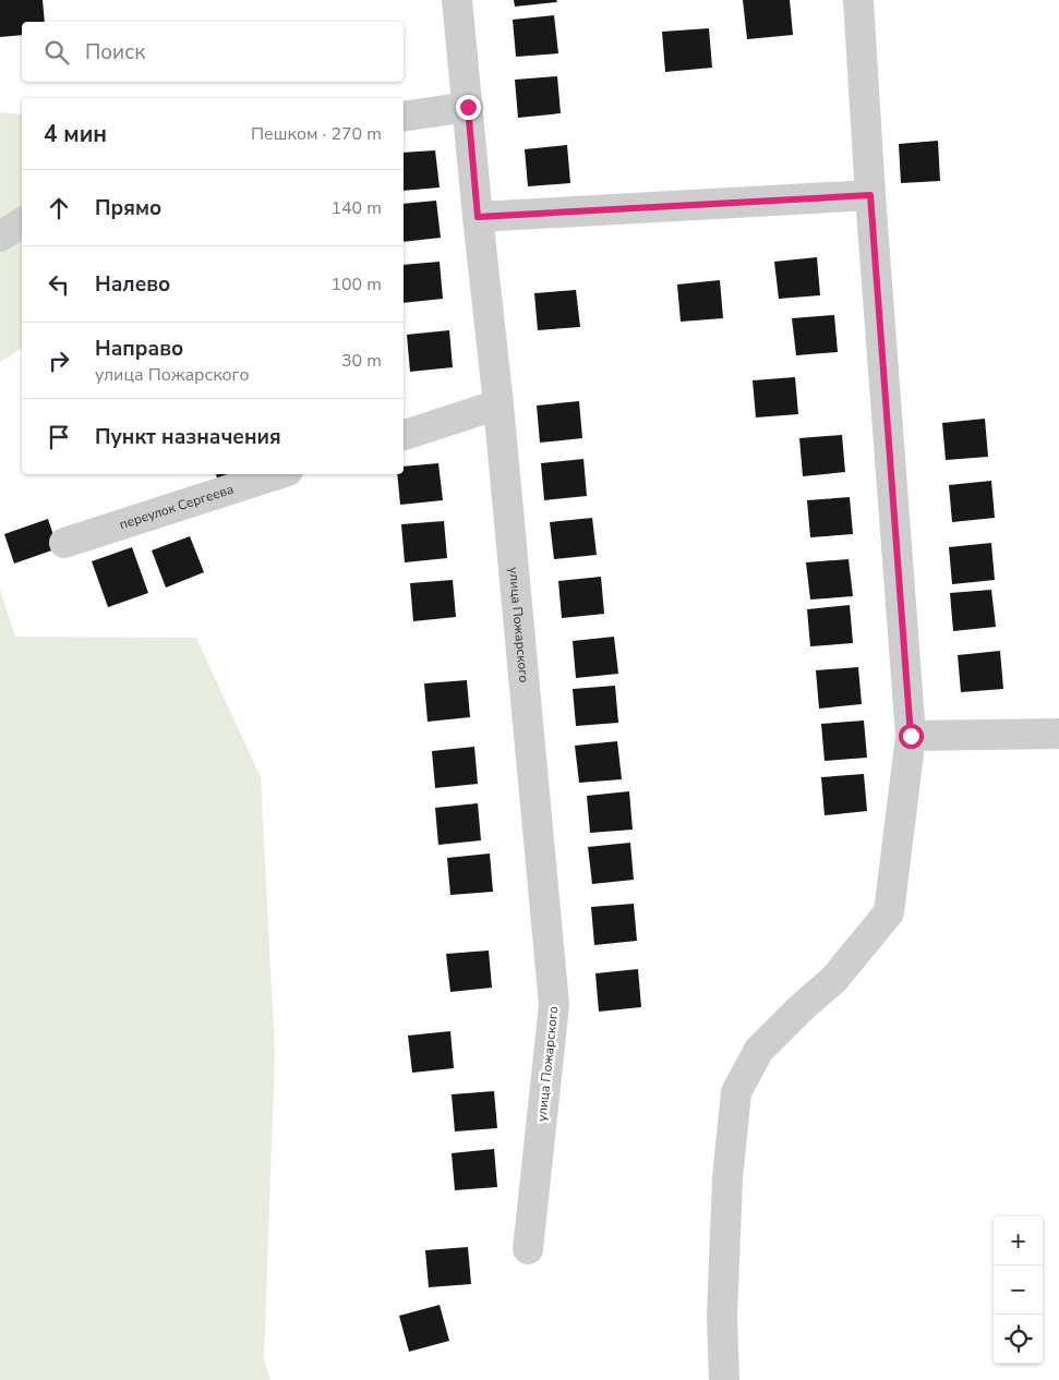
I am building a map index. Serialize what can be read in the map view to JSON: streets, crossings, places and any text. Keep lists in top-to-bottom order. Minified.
{"streets":{"street":["переулок Сергеева","улица Пожарского"]},"page":{"search":"Поиск","heading":["4 мин","Пешком · 270 m"],"list":[["Прямо","140 m"],["Налево","100 m"],["Направо","улица Пожарского","30 m"],"Пункт назначения"],"map_buttons":["+","−"]}}
